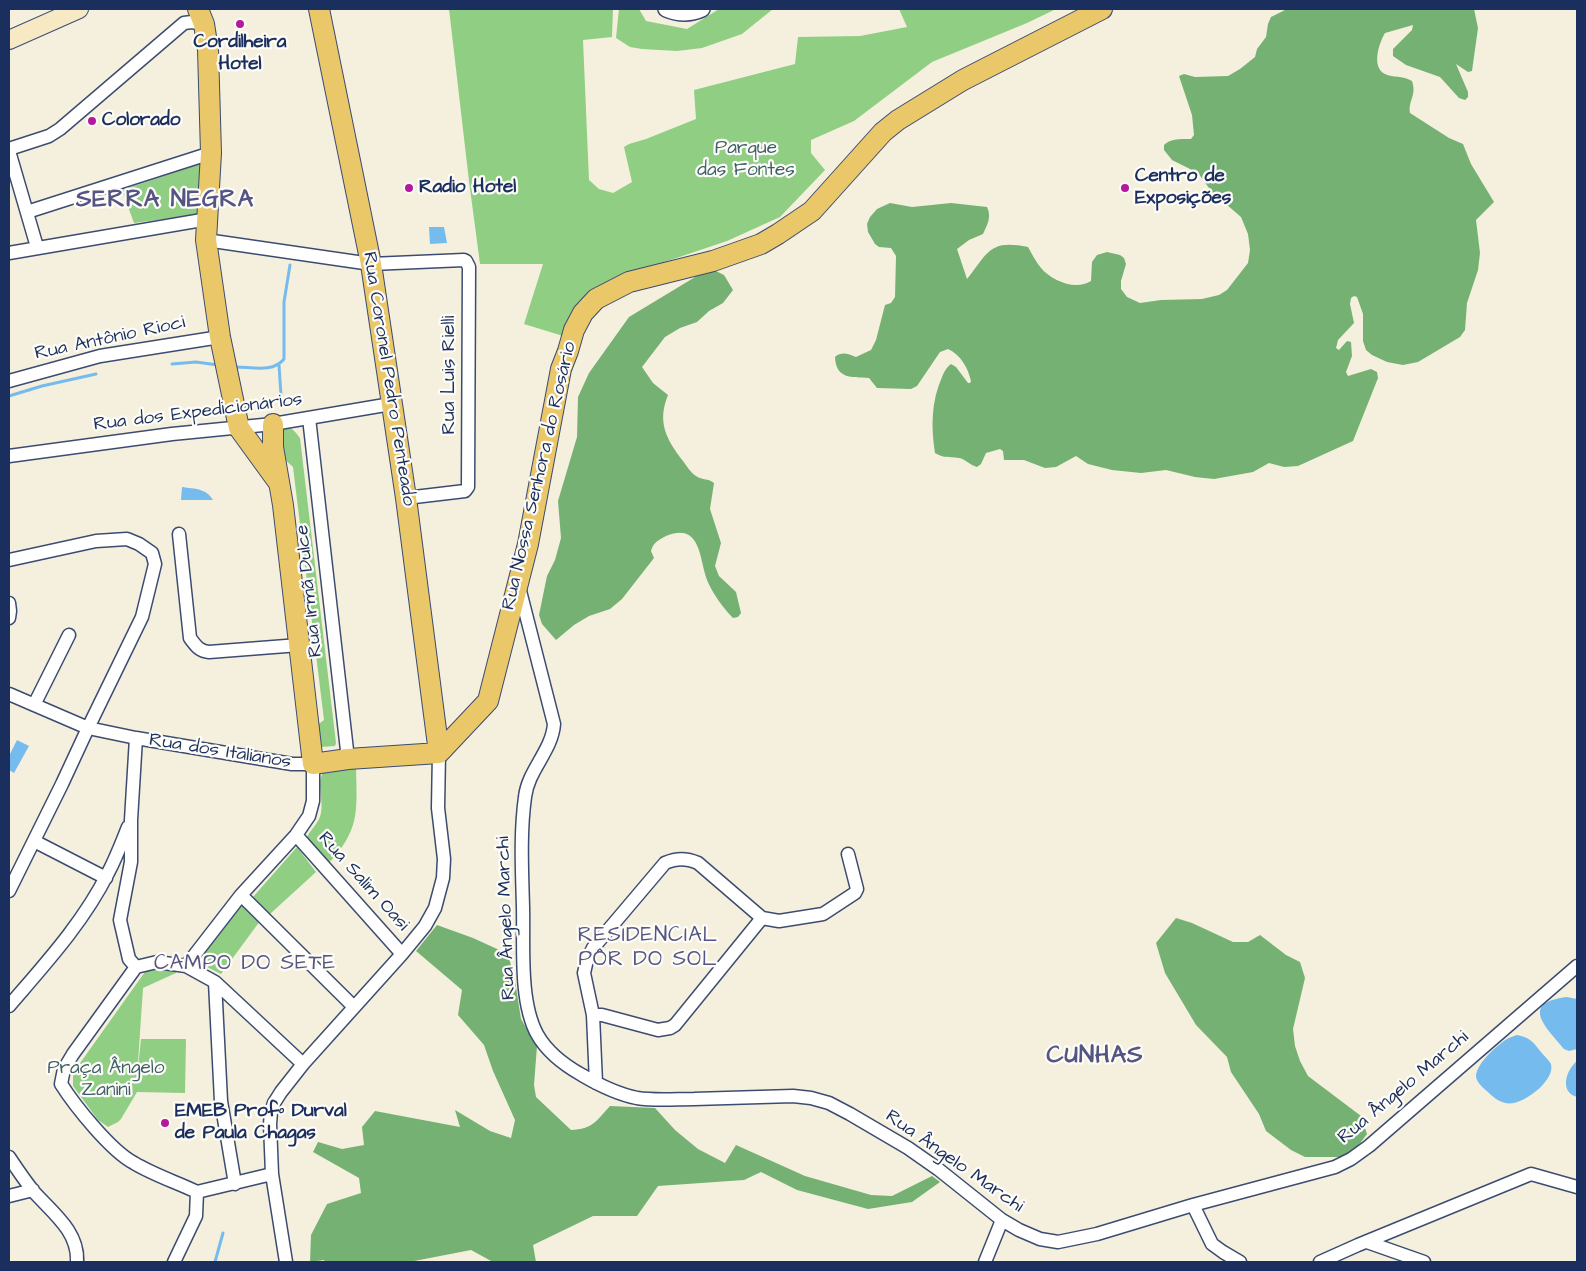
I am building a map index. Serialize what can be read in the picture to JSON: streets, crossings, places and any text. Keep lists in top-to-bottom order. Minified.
{"streets":{"main road":["Rua Coronel Pedro Penteado","Rua Nossa Senhora do Rosário","Rua dos Italianos"],"street":["Rua Antônio Rioci","Rua Luis Rielli","Rua dos Expedicionários","Rua Irmã Dulce","Rua Salim Oasi","Rua Ângelo Marchi"]},"crossings":[["Rua Luis Rielli","Rua Coronel Pedro Penteado"],["Rua Coronel Pedro Penteado","Rua dos Expedicionários"],["Rua Coronel Pedro Penteado","Rua Nossa Senhora do Rosário"],["Rua Coronel Pedro Penteado","Rua dos Italianos"],["Rua dos Expedicionários","Rua Irmã Dulce"],["Rua Nossa Senhora do Rosário","Rua dos Italianos"],["Rua Nossa Senhora do Rosário","Rua Ângelo Marchi"],["Rua Irmã Dulce","Rua dos Italianos"]],"districts":["SERRA NEGRA","RESIDENCIAL PÔR DO SOL","CAMPO DO SETE","CUNHAS"],"parks":["Parque das Fontes","Praça Ângelo Zanini"],"places":["Cordilheira Hotel","Colorado","Radio Hotel","Centro de Exposições","EMEB Profº Durval de Paula Chagas"]}
